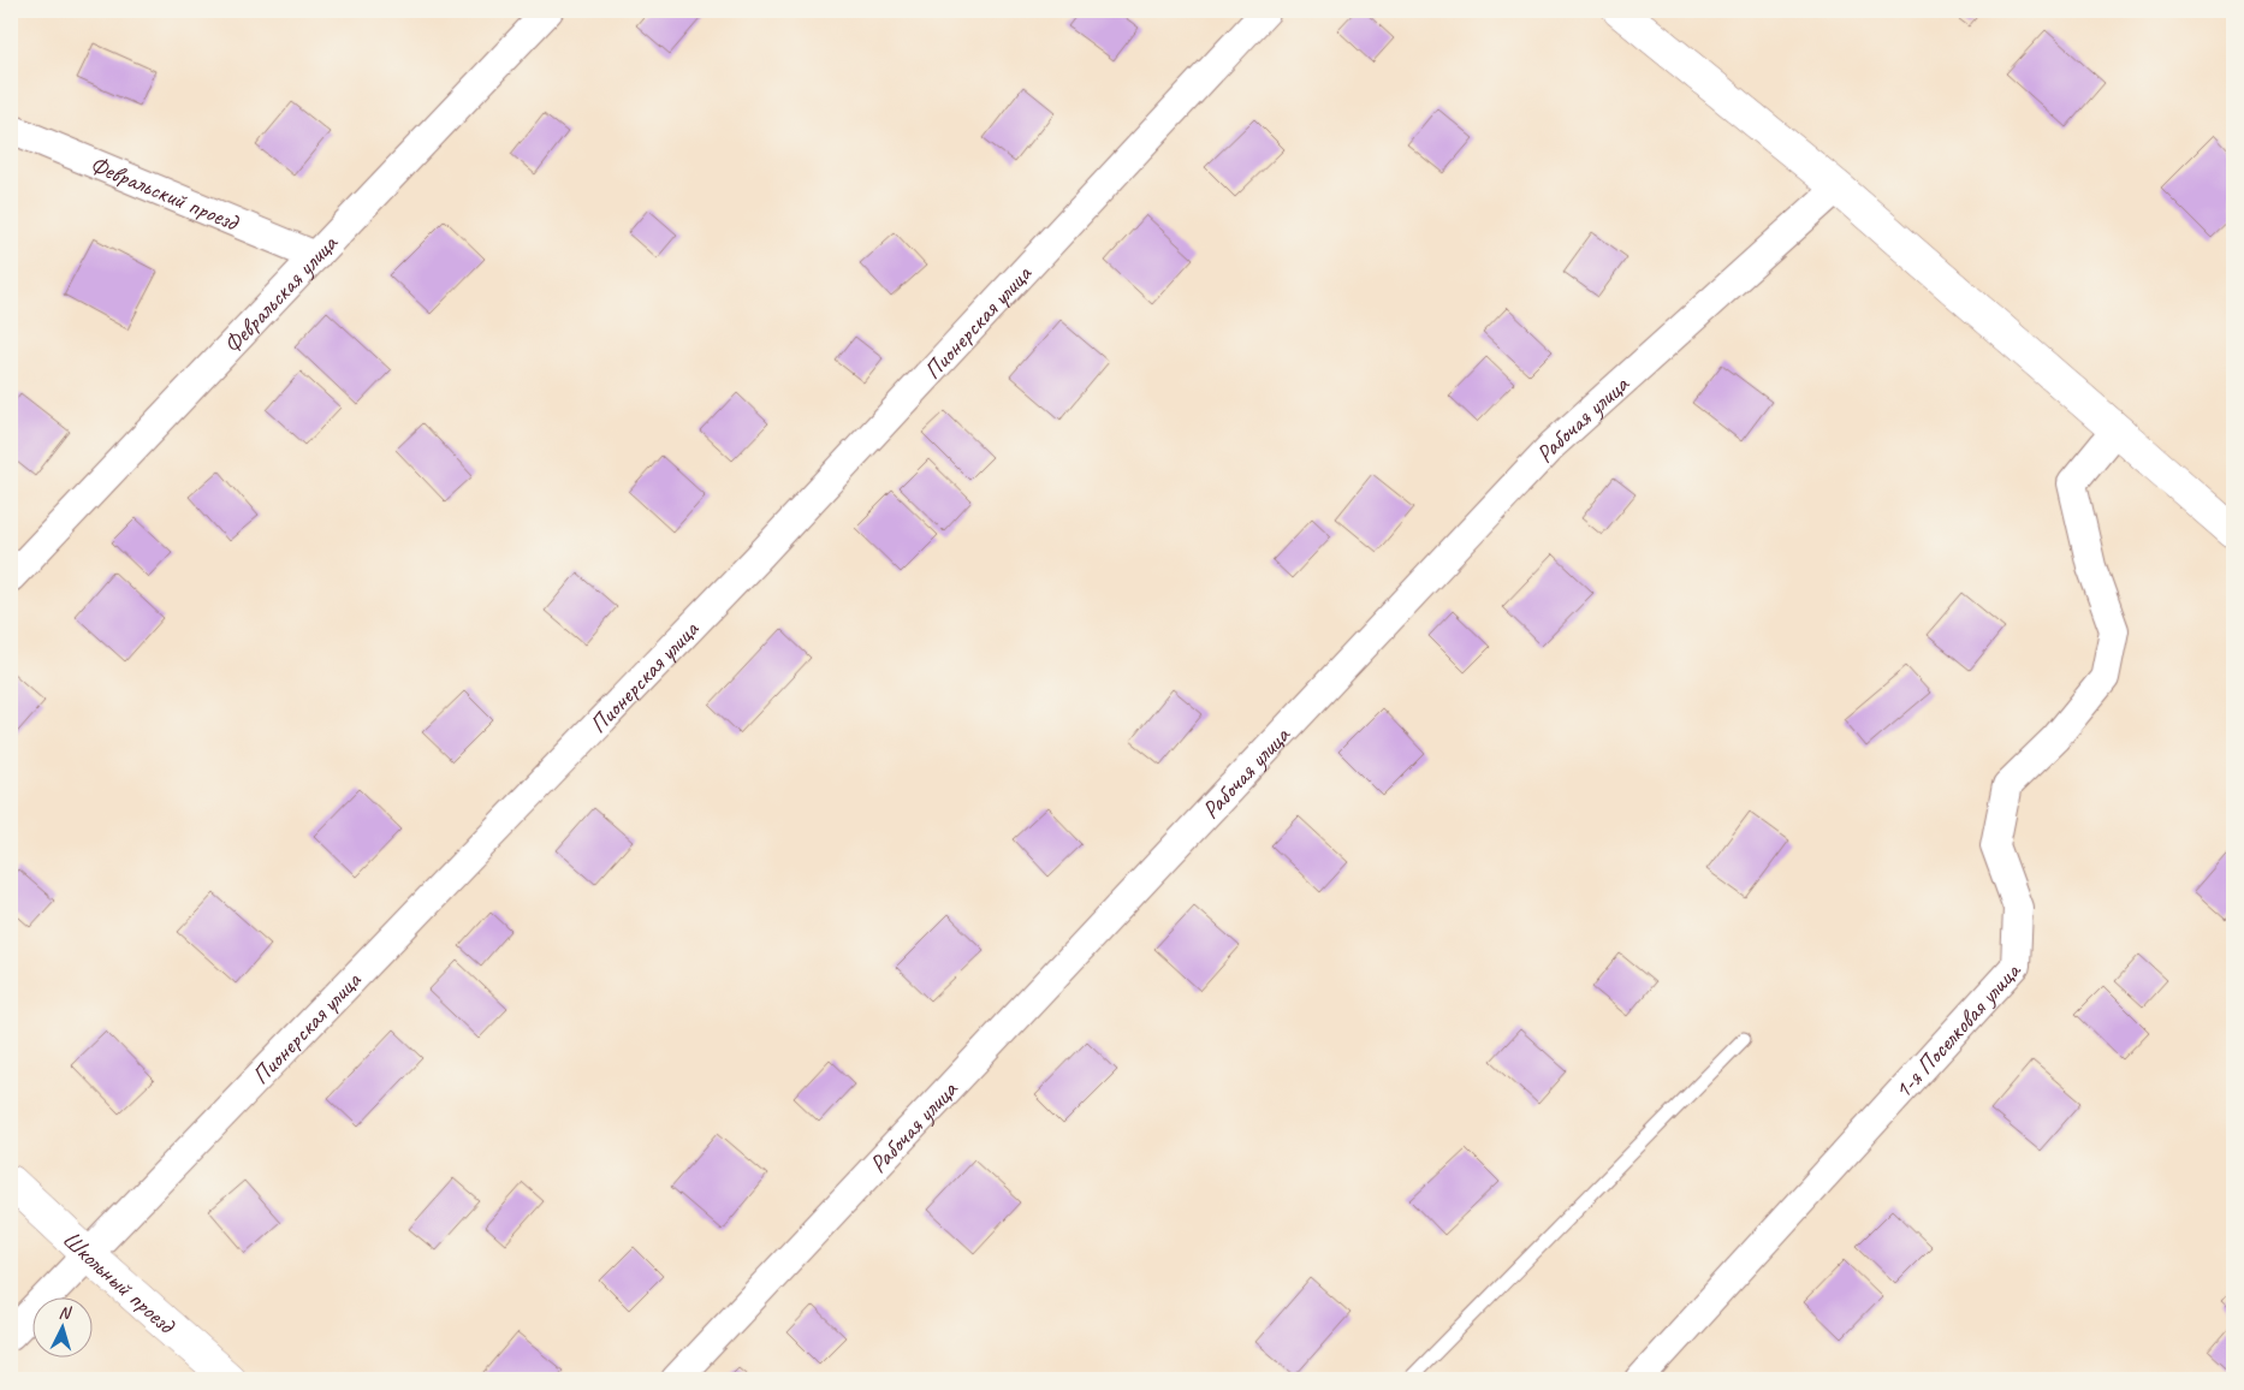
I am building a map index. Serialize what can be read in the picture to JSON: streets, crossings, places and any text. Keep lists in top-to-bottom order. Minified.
{"streets":{"street":["Февральский проезд","Февральская улица","Пионерская улица","Рабочая улица","1-я Поселковая улица","Школьный проезд"]},"crossings":[["Февральский проезд","Февральская улица"],["Пионерская улица","Школьный проезд"]],"north":"top"}
